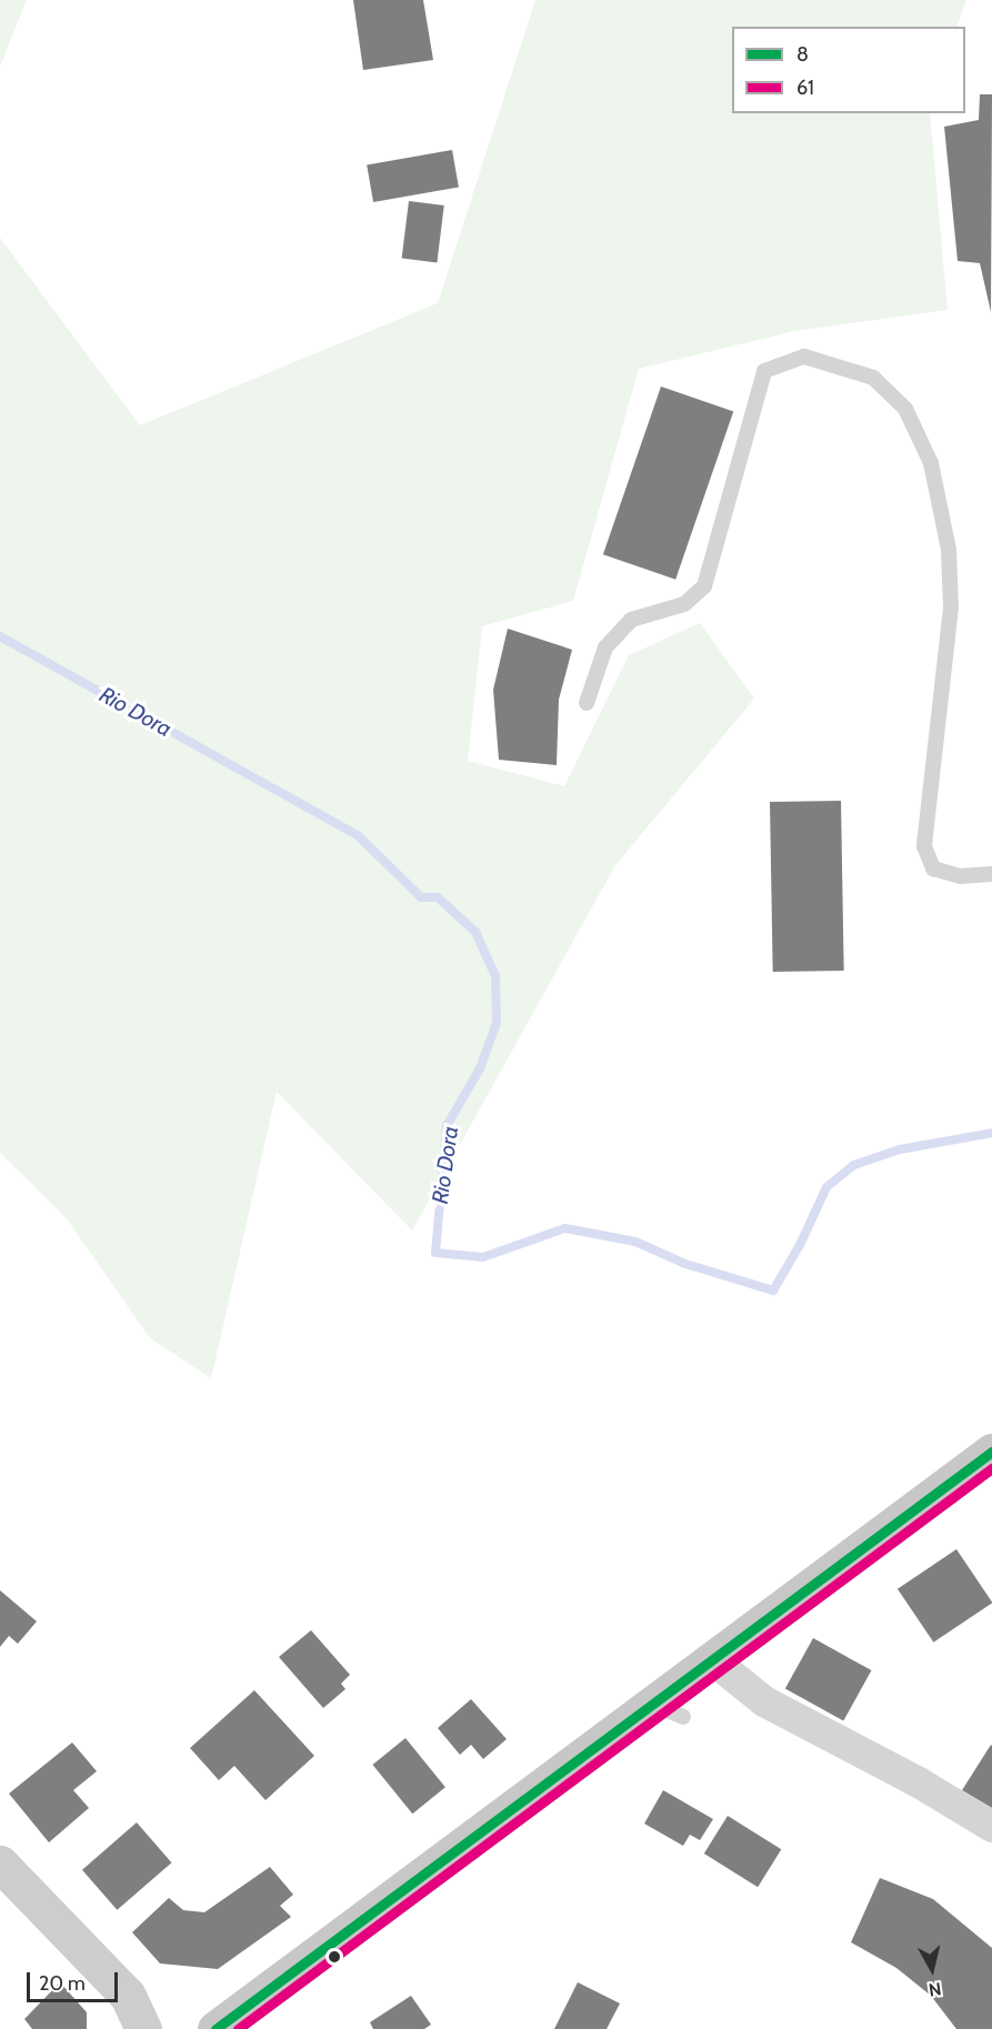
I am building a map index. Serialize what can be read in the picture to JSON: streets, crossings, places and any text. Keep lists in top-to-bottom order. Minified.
{"water":["Rio Dora"],"lines":["transit line 8","transit line 61"],"legend":["8","61"],"scale_bar":"20 m","north":"bottom"}
